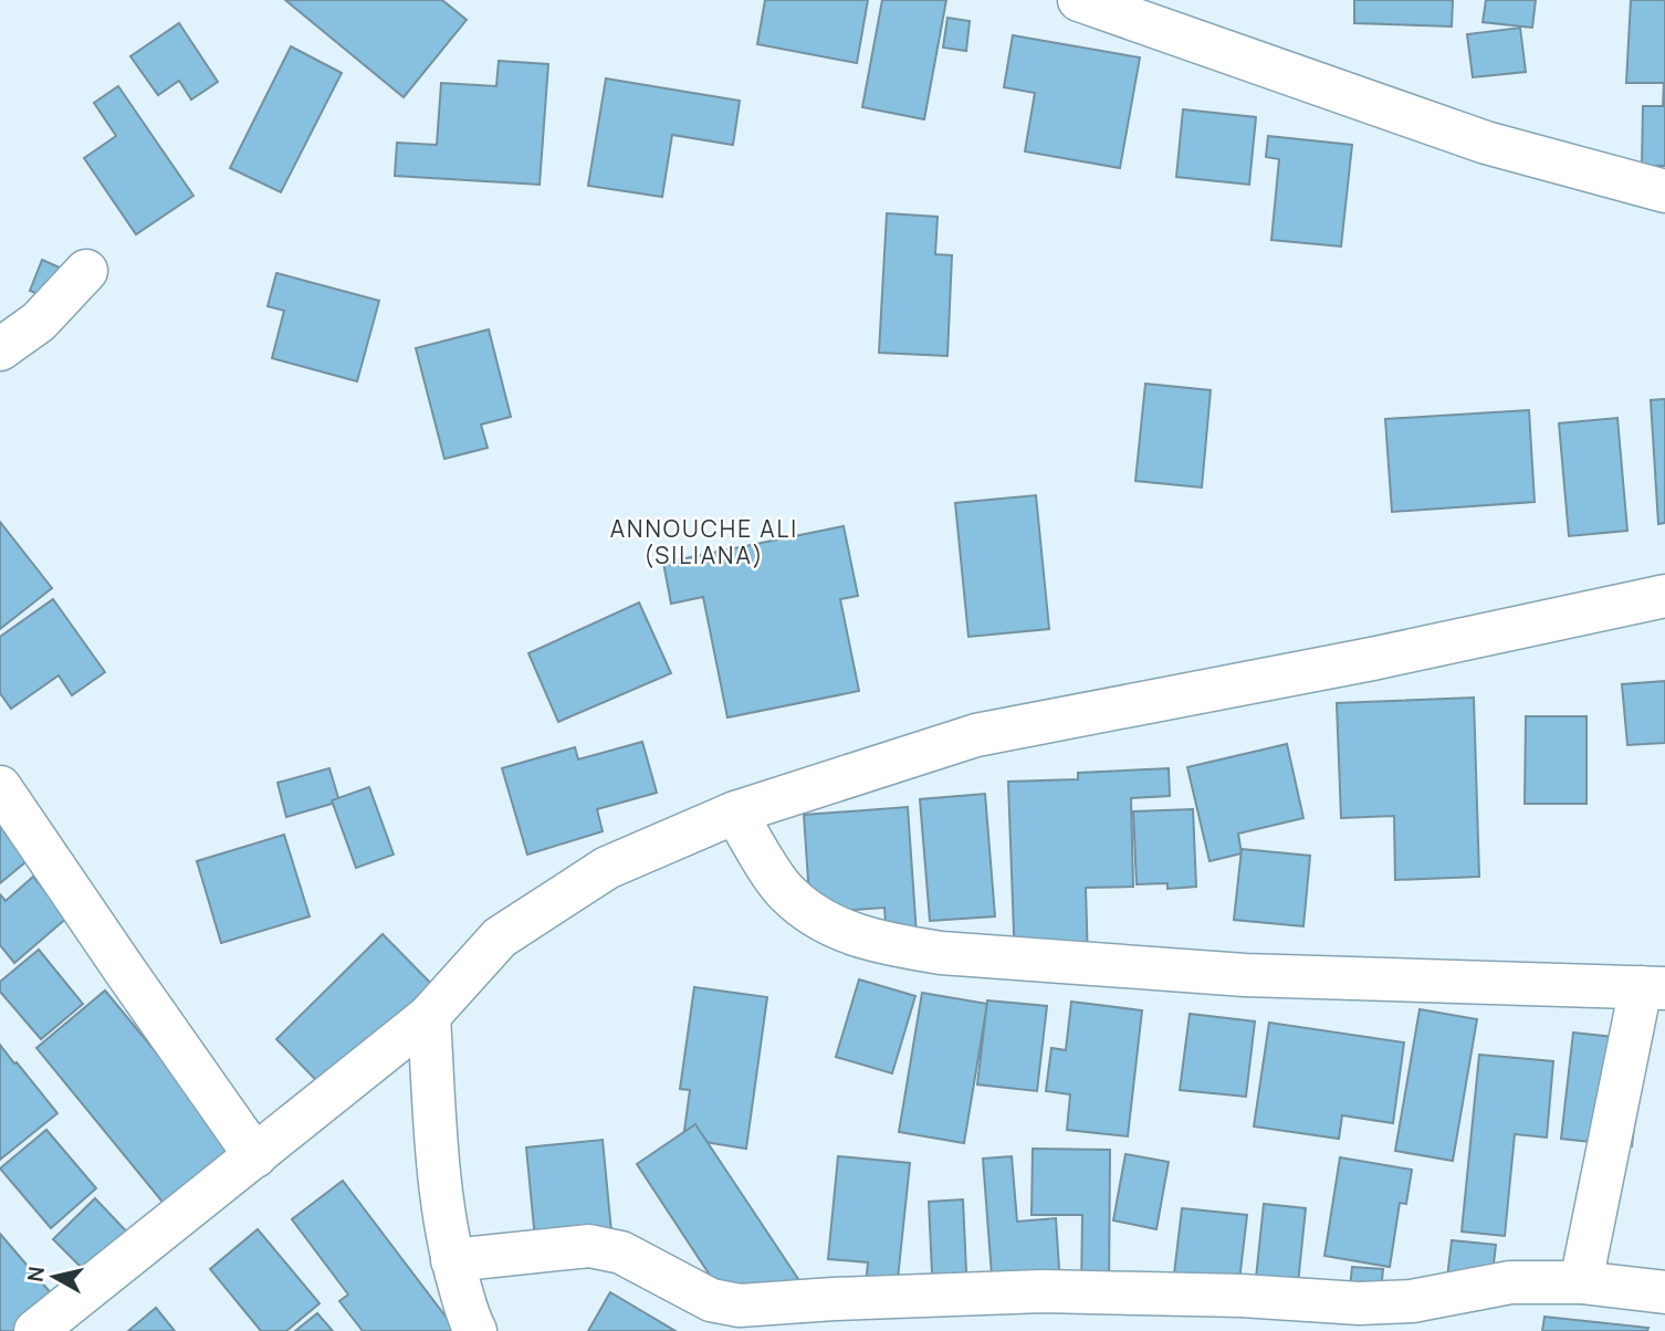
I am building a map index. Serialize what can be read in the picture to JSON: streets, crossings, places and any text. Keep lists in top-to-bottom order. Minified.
{"districts":["ANNOUCHE ALI (SILIANA)"],"north":"left"}
